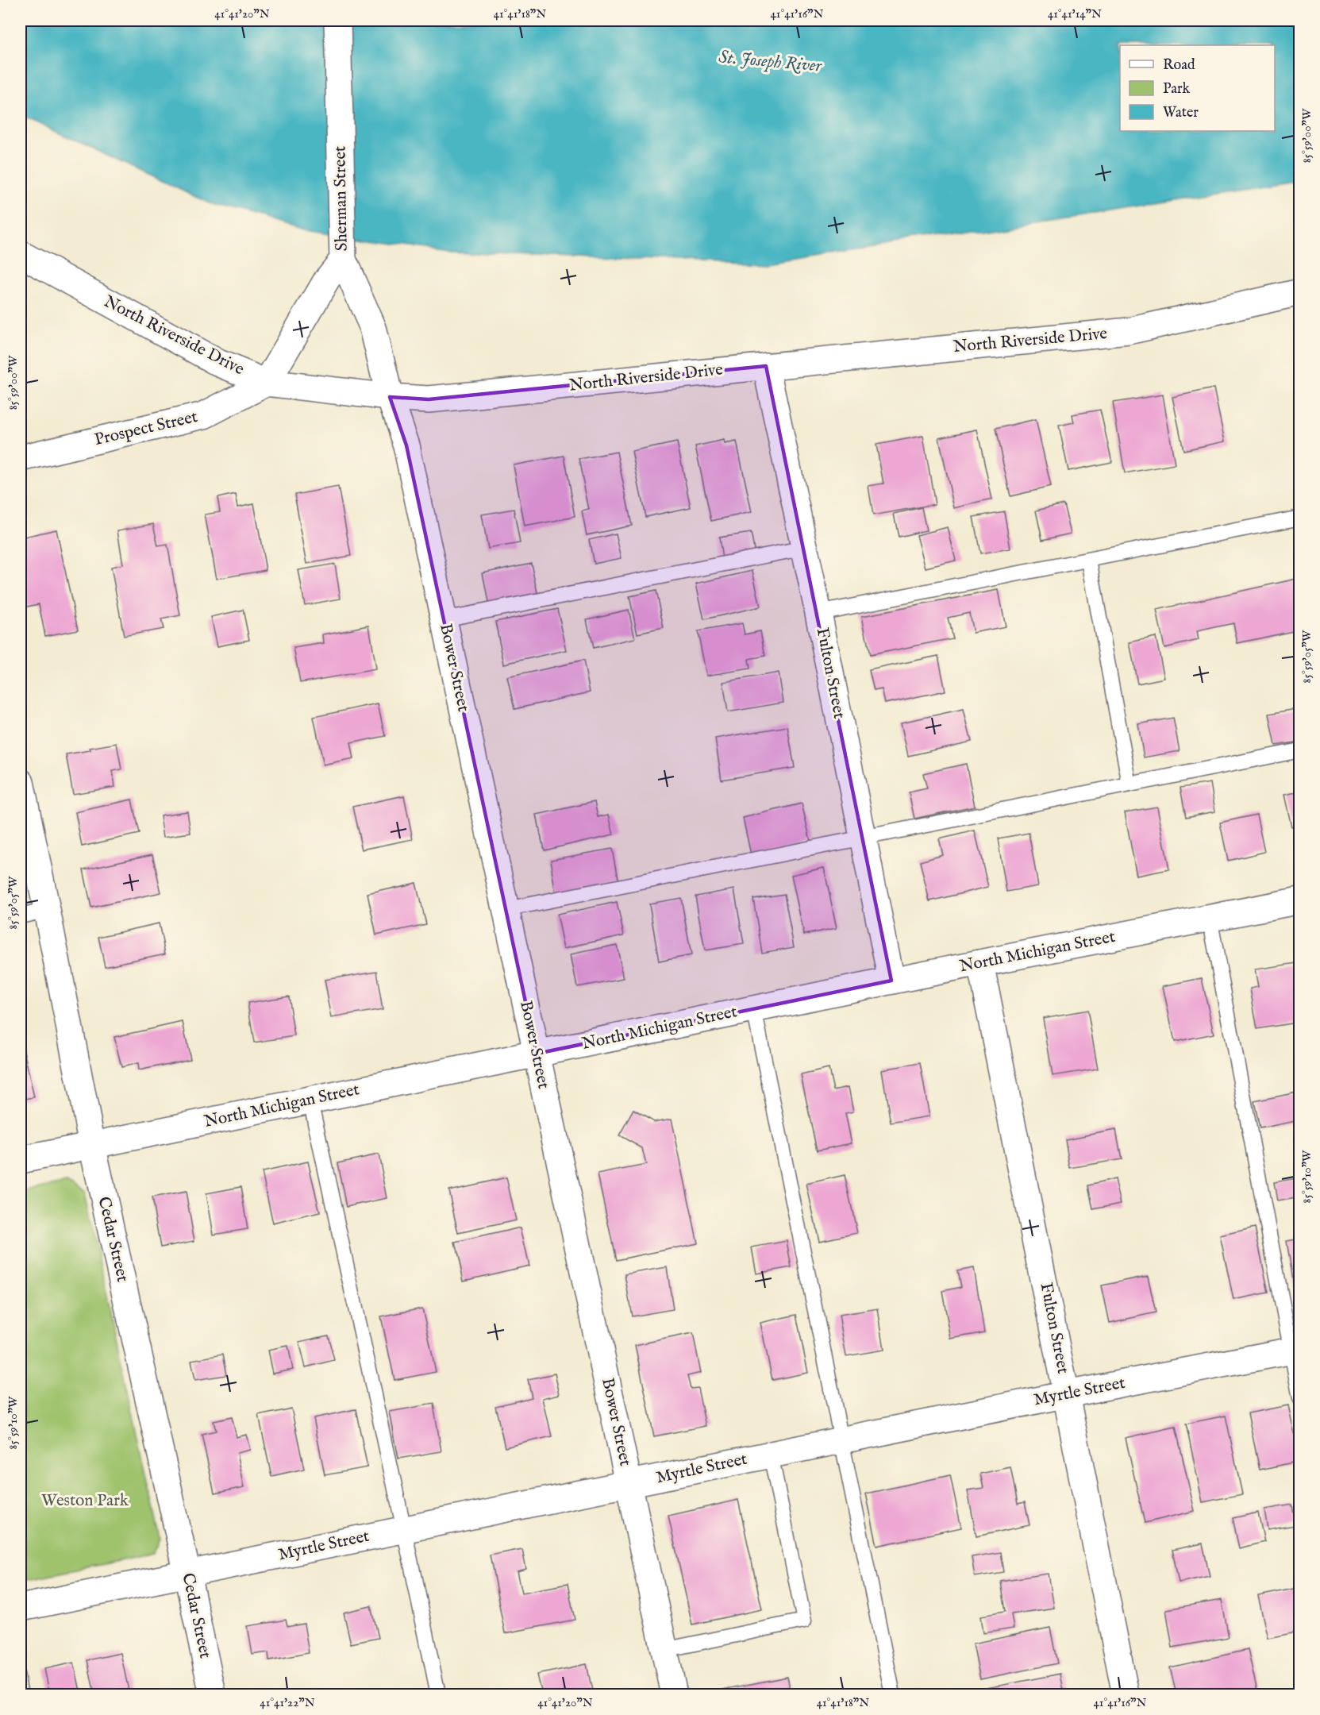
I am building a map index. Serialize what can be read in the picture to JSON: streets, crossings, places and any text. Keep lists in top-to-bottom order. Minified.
{"streets":{"street":["Sherman Street","North Riverside Drive","Prospect Street","Bower Street","Fulton Street","North Michigan Street","Cedar Street","Myrtle Street"]},"crossings":[["Sherman Street","North Riverside Drive"],["Sherman Street","Bower Street"],["North Riverside Drive","Prospect Street"],["North Riverside Drive","Bower Street"],["North Riverside Drive","Fulton Street"],["Bower Street","North Michigan Street"],["Bower Street","Myrtle Street"],["Fulton Street","North Michigan Street"],["Fulton Street","Myrtle Street"],["North Michigan Street","Cedar Street"],["Cedar Street","Myrtle Street"]],"water":["St. Joseph River"],"parks":["Weston Park"],"legend":["Road","Park","Water"],"coordinates":["41°41'20\"N","41°41'18\"N","41°41'16\"N","41°41'14\"N","85°59'00\"W","85°59'05\"W","85°59'10\"W","41°41'22\"N"]}
